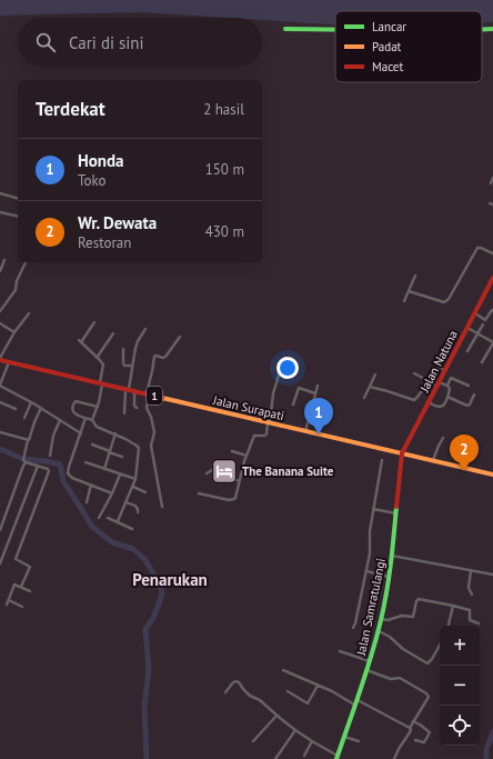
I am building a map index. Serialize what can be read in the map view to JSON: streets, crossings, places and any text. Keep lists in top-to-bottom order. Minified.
{"streets":{"main road":["Jalan Natuna","1","Jalan Surapati","Jalan Samratulangi"]},"crossings":[["Jalan Natuna","Jalan Surapati"],["Jalan Natuna","Jalan Samratulangi"],["Jalan Surapati","Jalan Samratulangi"]],"districts":["Penarukan"],"places":{"hotel":["The Banana Suite"]},"legend":["Lancar","Padat","Macet"],"page":{"search":"Cari di sini","heading":["Terdekat","2 hasil"],"list":[{"mark":"1","name":"Honda","note":"Toko","value":"150 m"},{"mark":"2","name":"Wr. Dewata","note":"Restoran","value":"430 m"}],"pins":["1","2"],"map_buttons":["+","−"]}}
